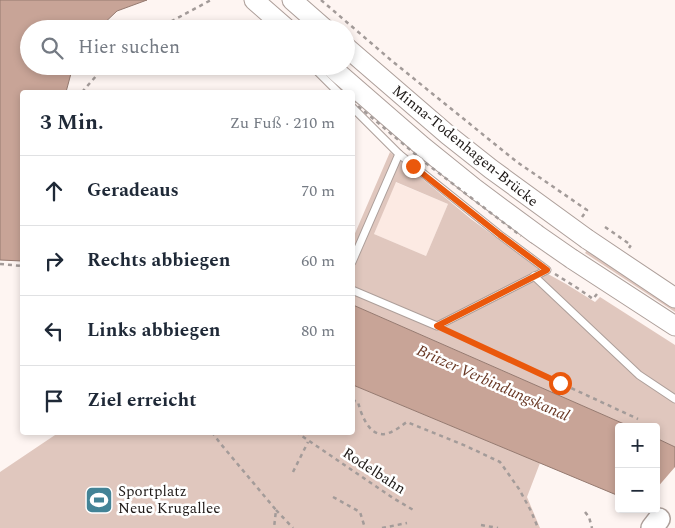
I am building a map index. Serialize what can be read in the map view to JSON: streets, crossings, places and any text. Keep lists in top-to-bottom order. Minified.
{"streets":{"main road":["Minna-Todenhagen-Brücke"],"path":["Rodelbahn"]},"water":["Britzer Verbindungskanal"],"places":{"sports":["Sportplatz Neue Krugallee"]},"page":{"search":"Hier suchen","heading":["3 Min.","Zu Fuß · 210 m"],"list":[["Geradeaus","70 m"],["Rechts abbiegen","60 m"],["Links abbiegen","80 m"],"Ziel erreicht"],"map_buttons":["+","−"]}}
